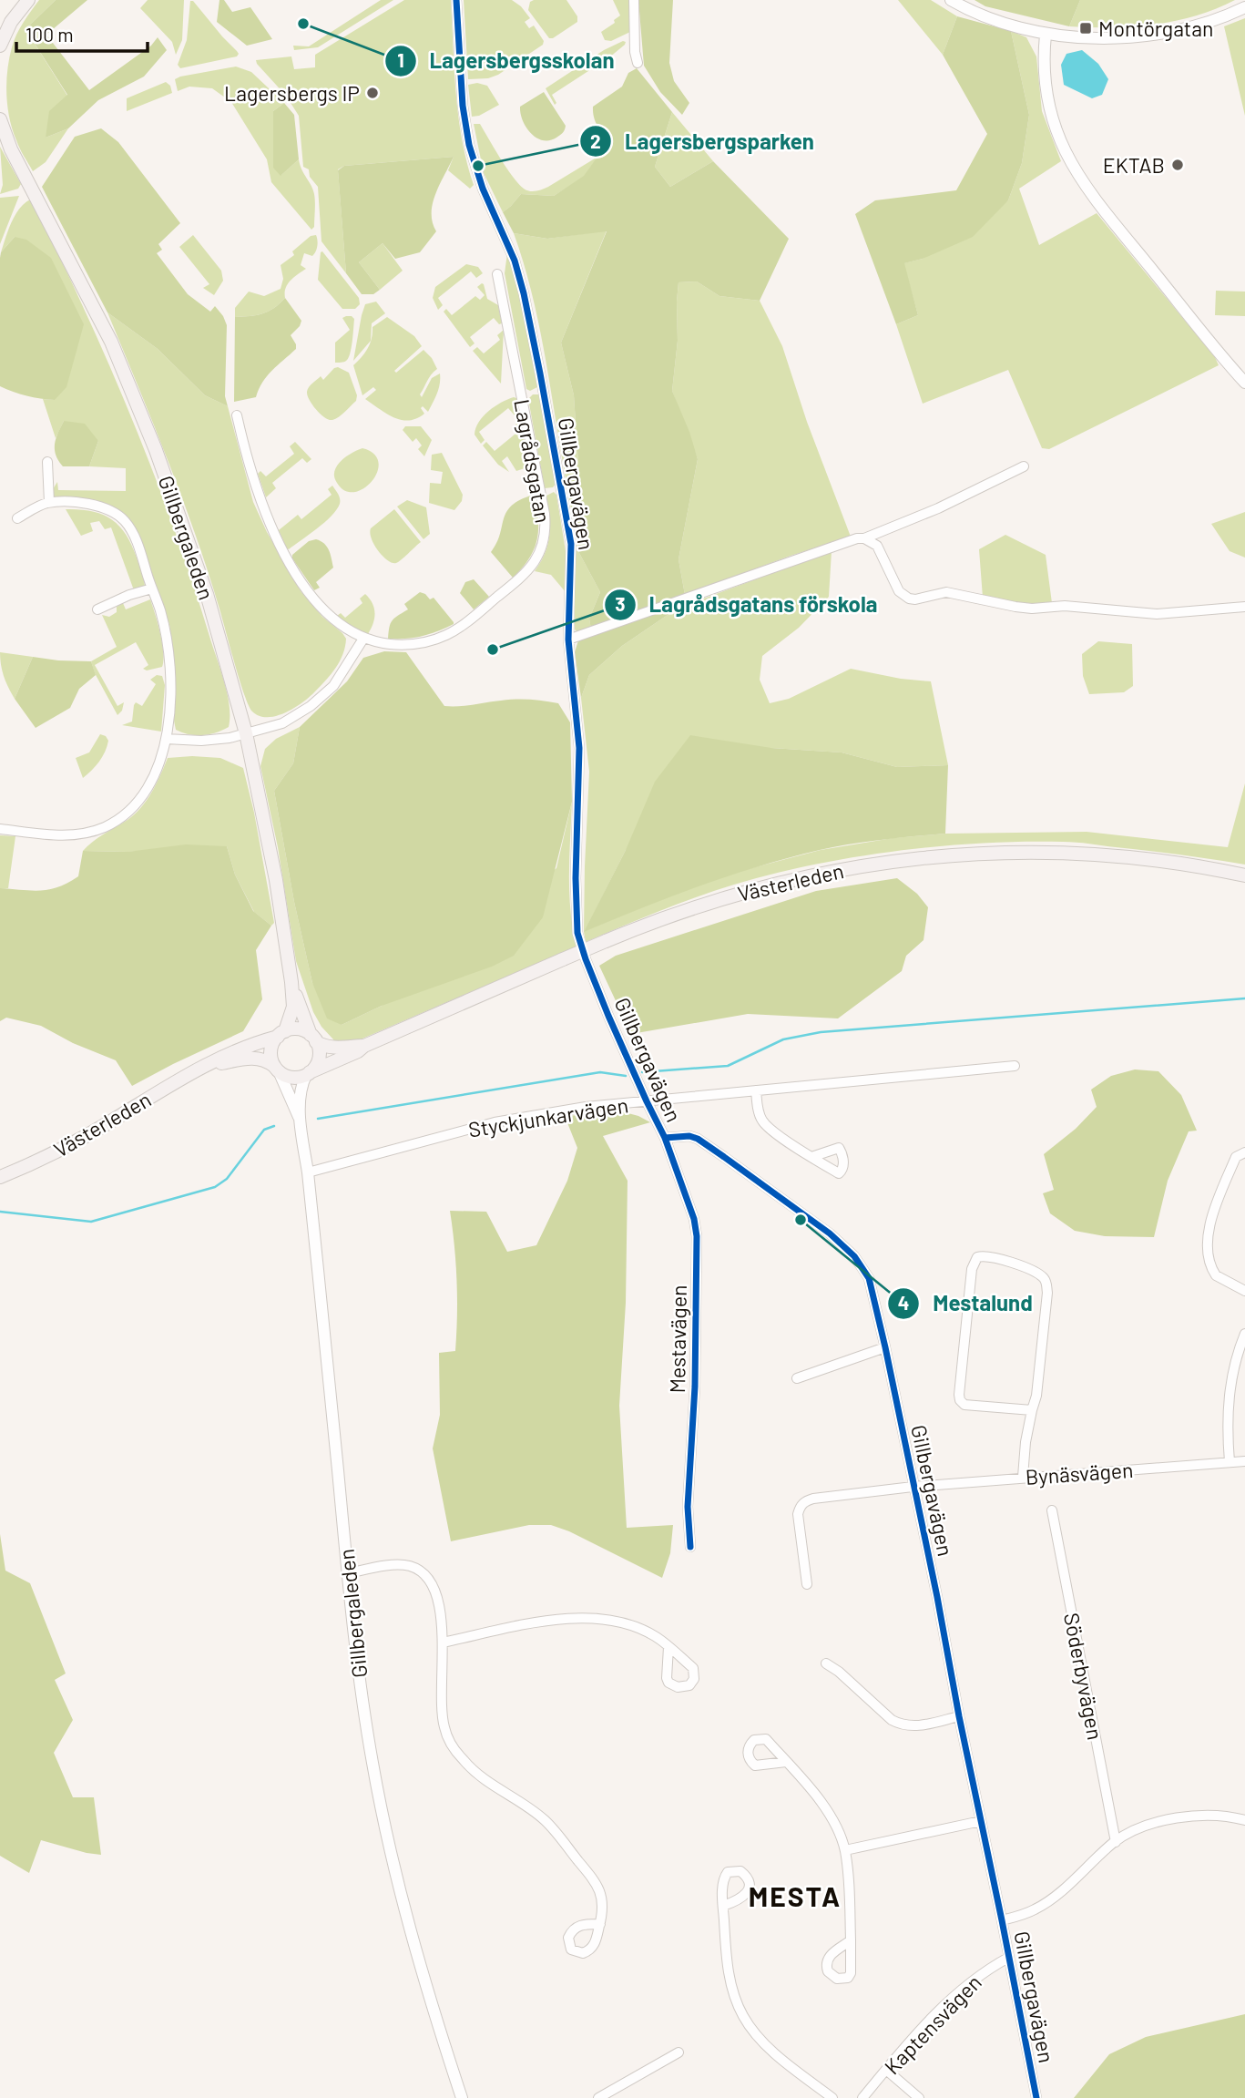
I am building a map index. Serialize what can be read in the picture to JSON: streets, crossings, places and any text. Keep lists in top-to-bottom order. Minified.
{"streets":{"main road":["Gillbergaleden","Västerleden"],"street":["Lagrådsgatan","Gillbergavägen","Styckjunkarvägen","Mestavägen","Bynäsvägen","Söderbyvägen","Kaptensvägen"]},"crossings":[["Gillbergavägen","Styckjunkarvägen"],["Gillbergavägen","Mestavägen"],["Gillbergavägen","Bynäsvägen"],["Gillbergavägen","Kaptensvägen"],["Gillbergaleden","Västerleden"],["Gillbergaleden","Styckjunkarvägen"]],"districts":["MESTA"],"places":{"other":["Lagersbergsskolan","Lagersbergs IP","EKTAB","Lagersbergsparken","Lagrådsgatans förskola","Mestalund"],"transit":["Montörgatan"]},"scale_bar":"100 m"}
